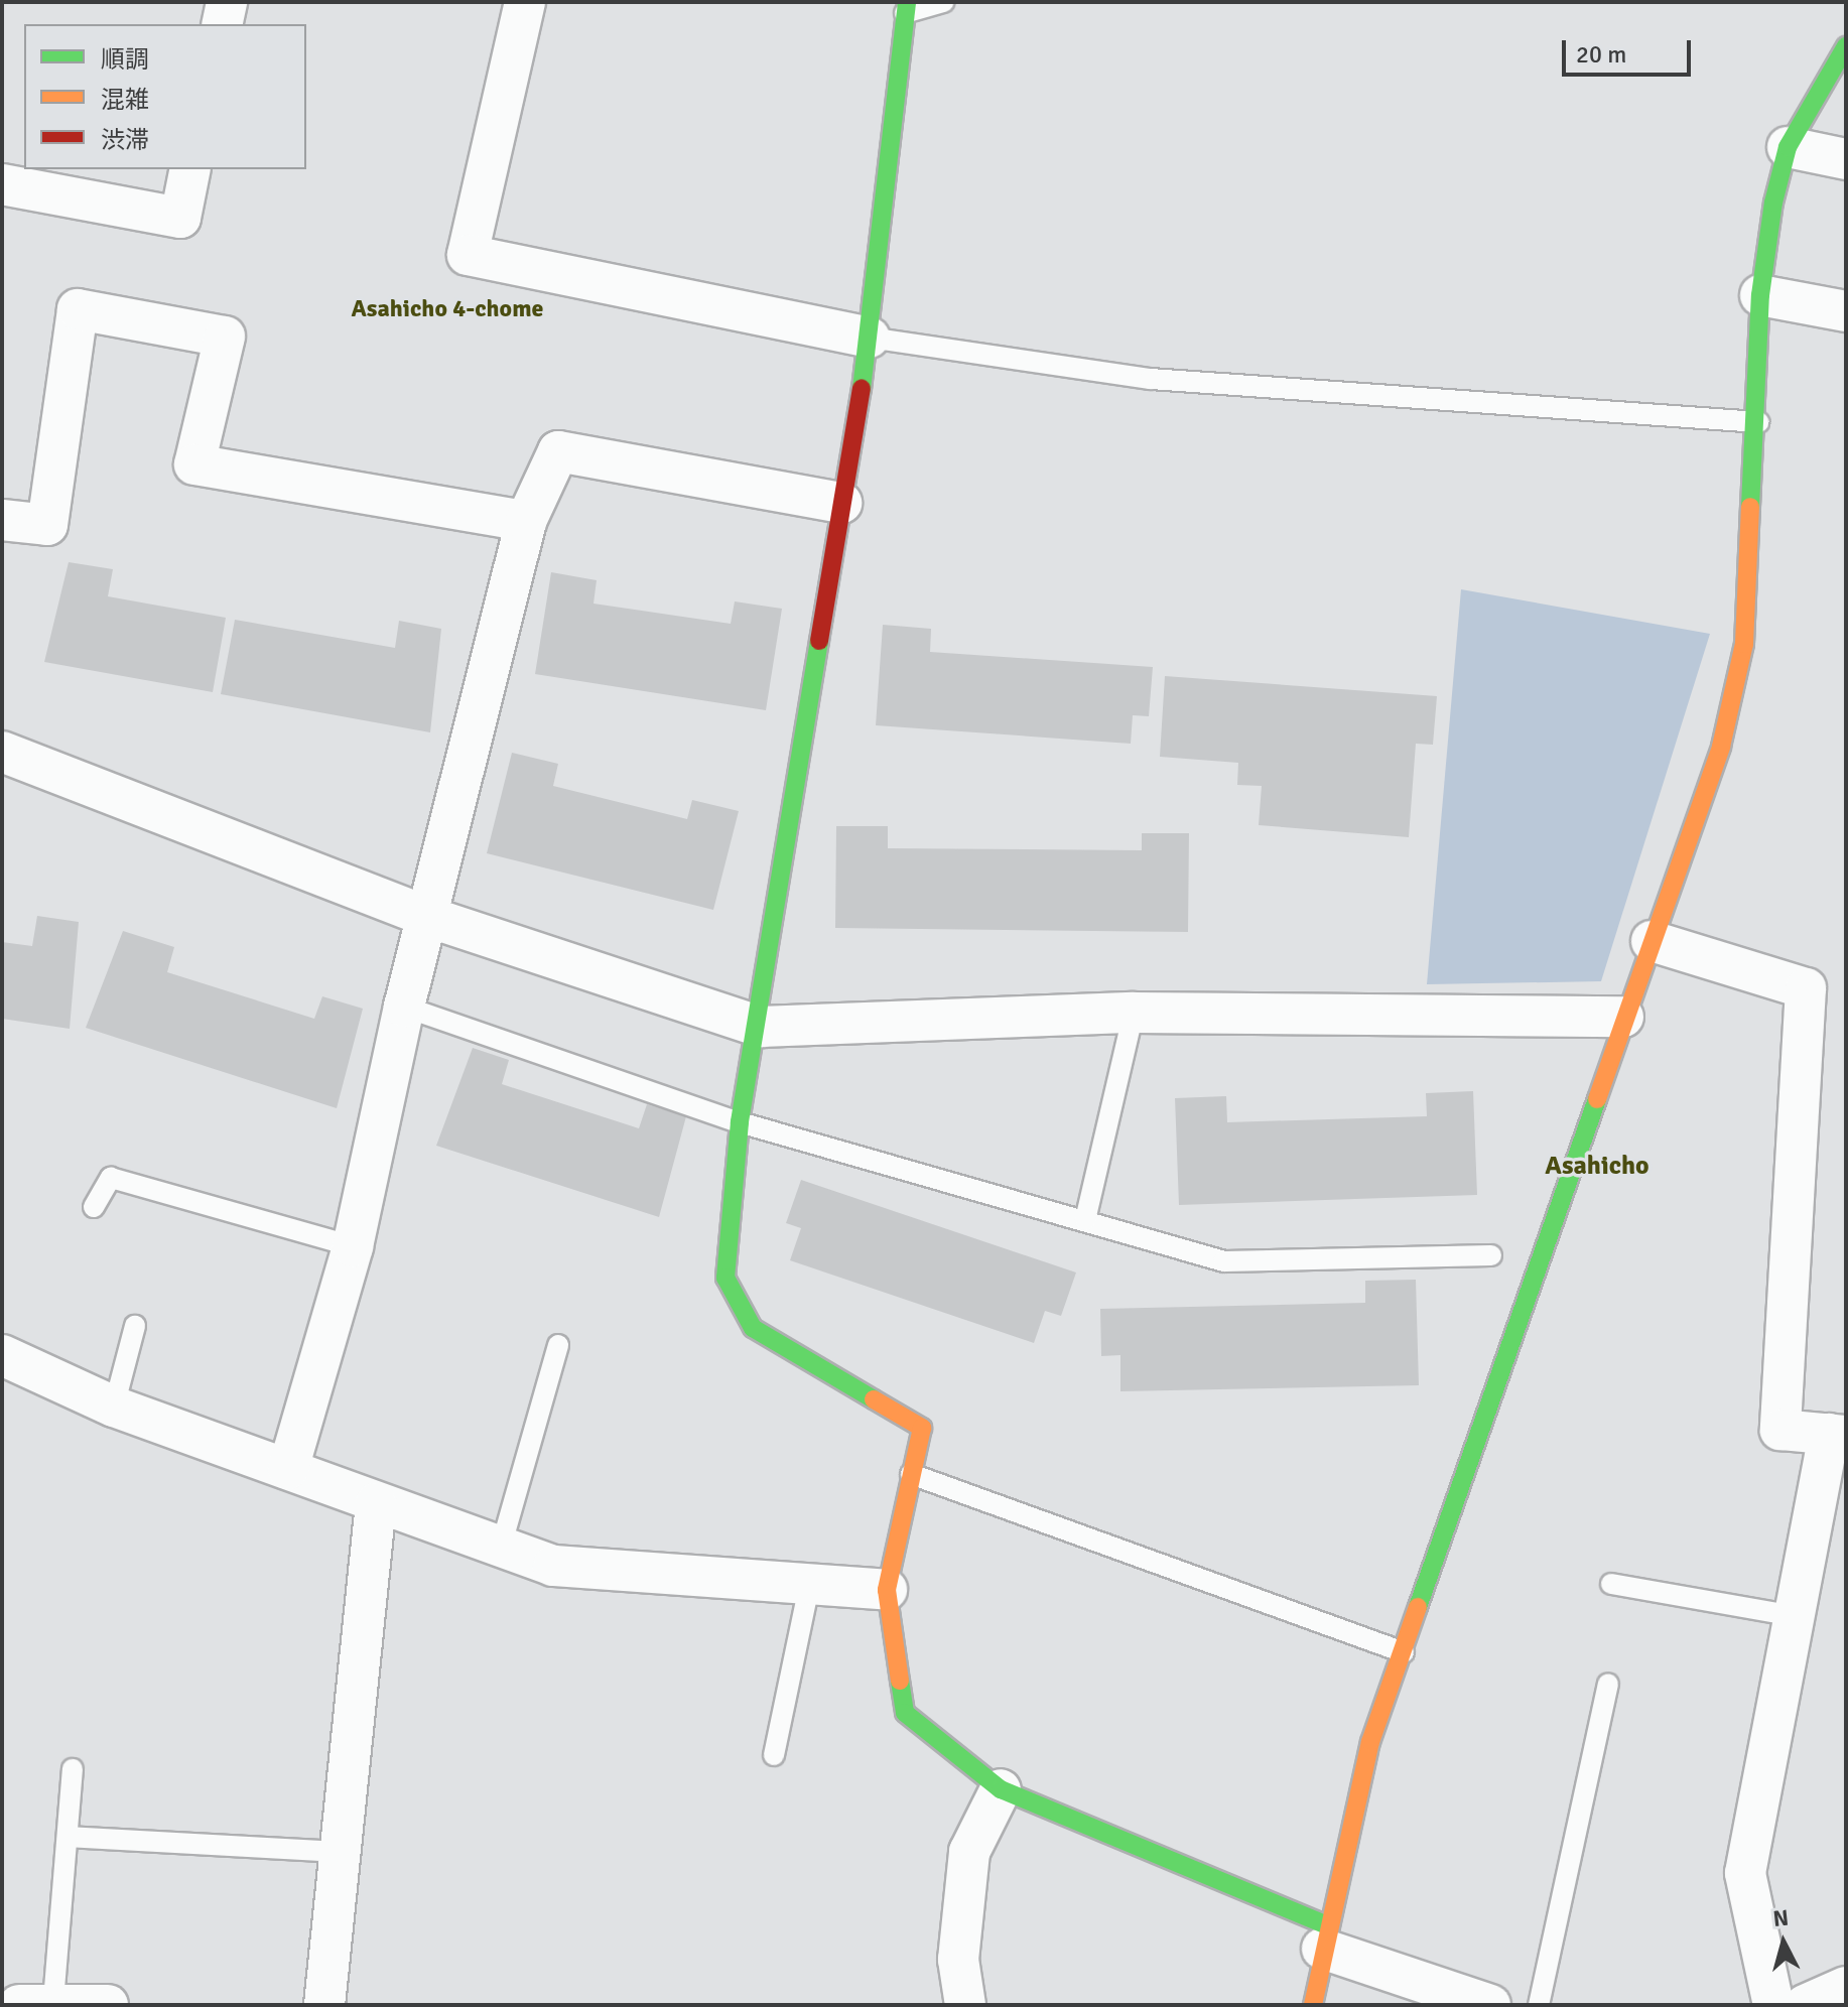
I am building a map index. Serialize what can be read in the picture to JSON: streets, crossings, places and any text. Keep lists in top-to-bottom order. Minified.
{"districts":["Asahicho 4-chome","Asahicho"],"legend":["順調","混雑","渋滞"],"scale_bar":"20 m","north":"top"}
